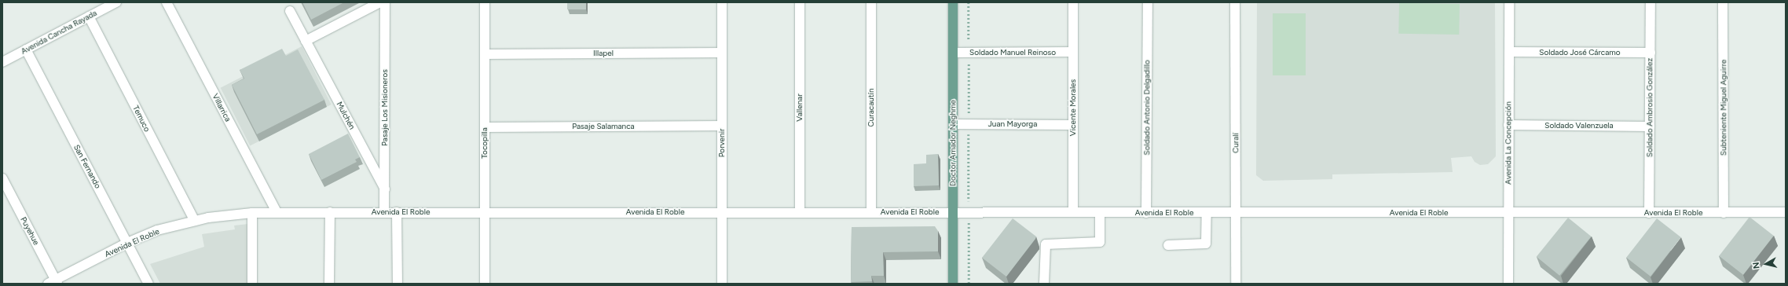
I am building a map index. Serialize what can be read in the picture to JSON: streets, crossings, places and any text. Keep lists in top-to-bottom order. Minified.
{"streets":{"main road":["Doctor Amador Neghme"],"street":["Avenida Cancha Rayada","Soldado Manuel Reinoso","Soldado José Cárcamo","Illapel","Villarrica","Pasaje Los Misioneros","Vallenar","Curacautín","Vicente Morales","Soldado Antonio Delgadillo","Soldado Ambrosio González","Subteniente Miguel Aguirre","Mulchén","Temuco","Juan Mayorga","Soldado Valenzuela","Pasaje Salamanca","Tocopilla","Porvenir","Curalí","Avenida La Concepción","San Fernando","Avenida El Roble","Puyehue"]},"crossings":[["Avenida Cancha Rayada","Temuco"],["Avenida Cancha Rayada","San Fernando"],["Soldado Manuel Reinoso","Vicente Morales"],["Soldado Manuel Reinoso","Doctor Amador Neghme"],["Soldado José Cárcamo","Soldado Ambrosio González"],["Soldado José Cárcamo","Avenida La Concepción"],["Illapel","Tocopilla"],["Illapel","Porvenir"],["Villarrica","Avenida El Roble"],["Pasaje Los Misioneros","Mulchén"],["Pasaje Los Misioneros","Avenida El Roble"],["Vallenar","Avenida El Roble"],["Curacautín","Avenida El Roble"],["Vicente Morales","Juan Mayorga"],["Vicente Morales","Avenida El Roble"],["Soldado Antonio Delgadillo","Avenida El Roble"],["Soldado Ambrosio González","Soldado Valenzuela"],["Soldado Ambrosio González","Avenida El Roble"],["Subteniente Miguel Aguirre","Avenida El Roble"],["Temuco","Avenida El Roble"],["Juan Mayorga","Doctor Amador Neghme"],["Soldado Valenzuela","Avenida La Concepción"],["Pasaje Salamanca","Tocopilla"],["Pasaje Salamanca","Porvenir"],["Tocopilla","Avenida El Roble"],["Porvenir","Avenida El Roble"],["Doctor Amador Neghme","Avenida El Roble"],["Curalí","Avenida El Roble"],["Avenida La Concepción","Avenida El Roble"],["San Fernando","Avenida El Roble"],["Avenida El Roble","Puyehue"]],"north":"left"}
